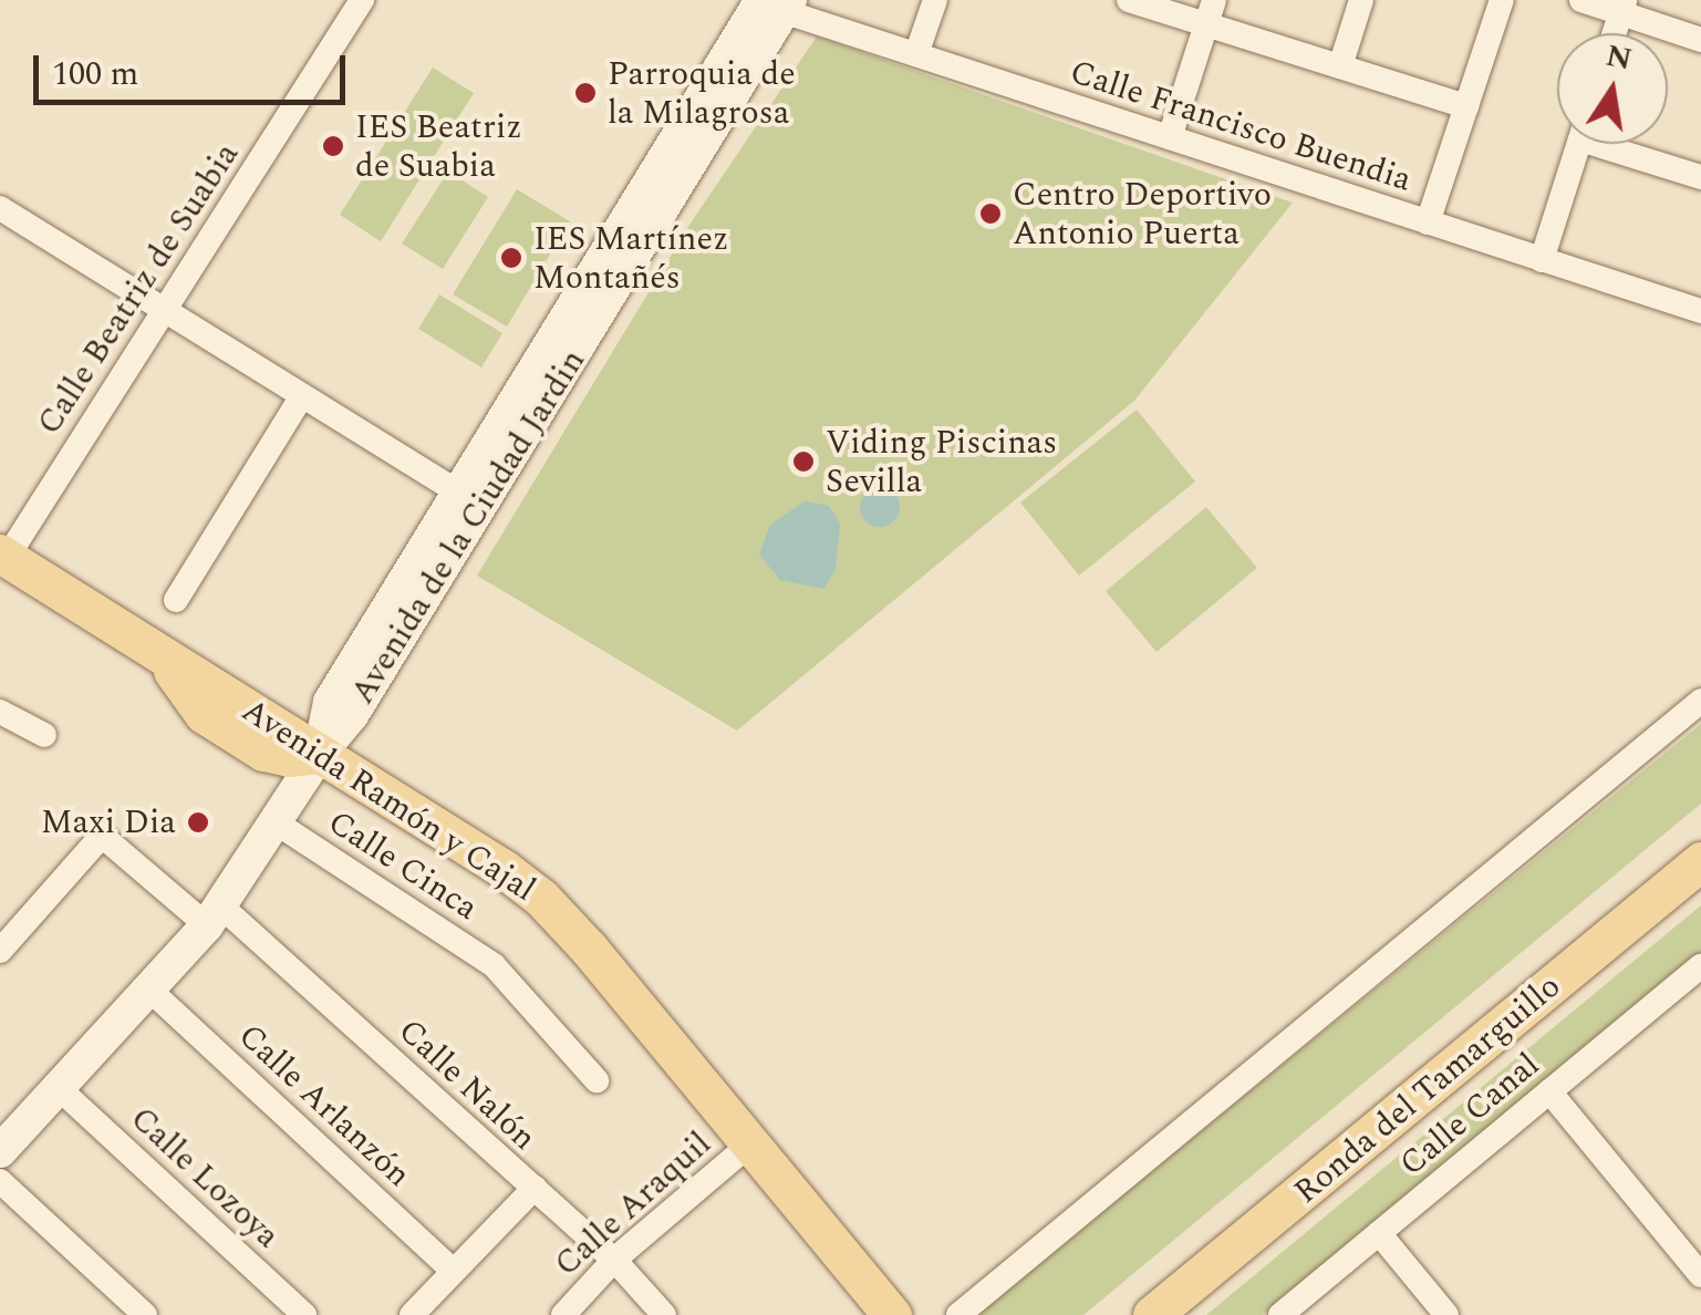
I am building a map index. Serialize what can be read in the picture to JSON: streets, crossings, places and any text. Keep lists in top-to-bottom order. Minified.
{"streets":{"main road":["Avenida de la Ciudad Jardin","Avenida Ramón y Cajal","Ronda del Tamarguillo"],"street":["Calle Francisco Buendia","Calle Beatriz de Suabia","Calle Cinca","Calle Nalón","Calle Arlanzón","Calle Canal","Calle Lozoya","Calle Araquil"]},"crossings":[["Calle Francisco Buendia","Avenida de la Ciudad Jardin"],["Calle Beatriz de Suabia","Avenida Ramón y Cajal"],["Avenida de la Ciudad Jardin","Avenida Ramón y Cajal"],["Avenida Ramón y Cajal","Calle Araquil"],["Calle Nalón","Calle Araquil"]],"places":["Parroquia de la Milagrosa","IES Beatriz de Suabia","Centro Deportivo Antonio Puerta","IES Martínez Montañés","Viding Piscinas Sevilla","Maxi Dia"],"scale_bar":"100 m","north":"top"}
